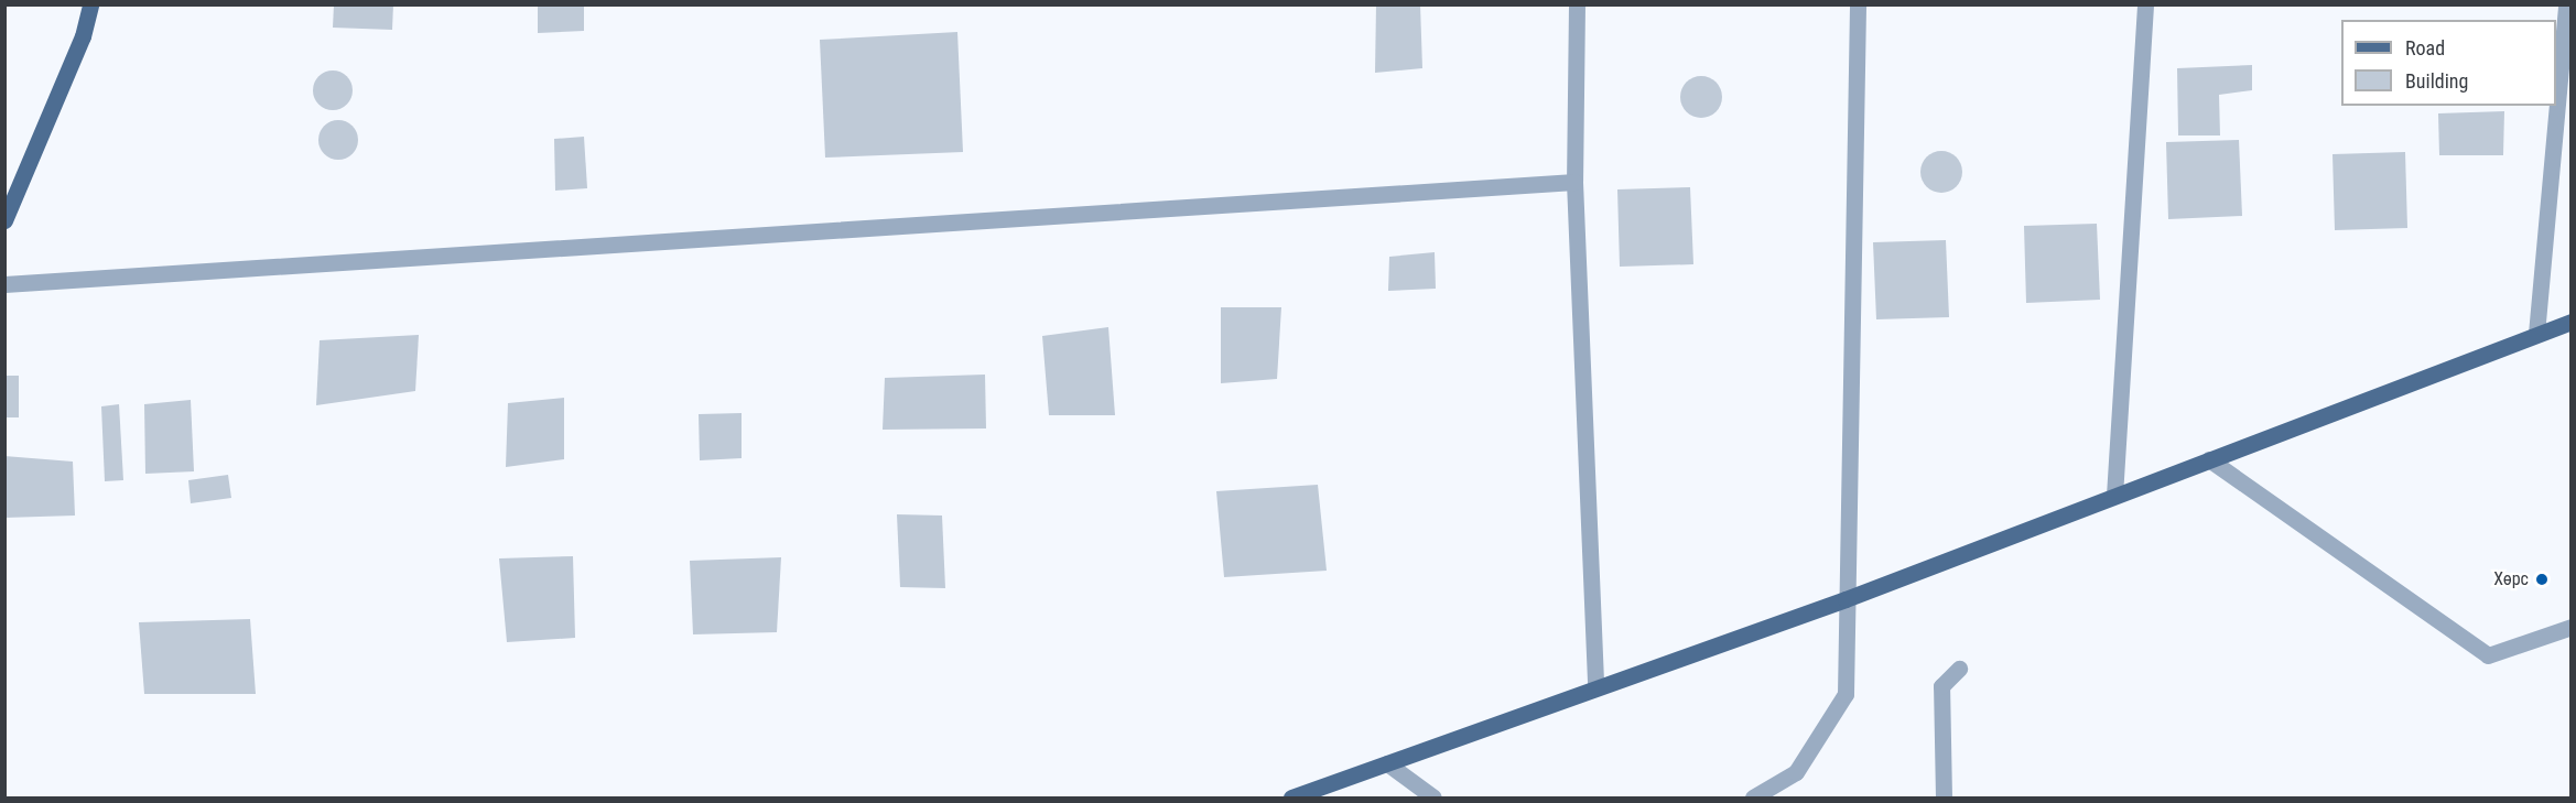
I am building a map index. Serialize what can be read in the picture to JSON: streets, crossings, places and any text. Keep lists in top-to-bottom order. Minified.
{"places":["Хөрс"],"legend":["Road","Building"]}
